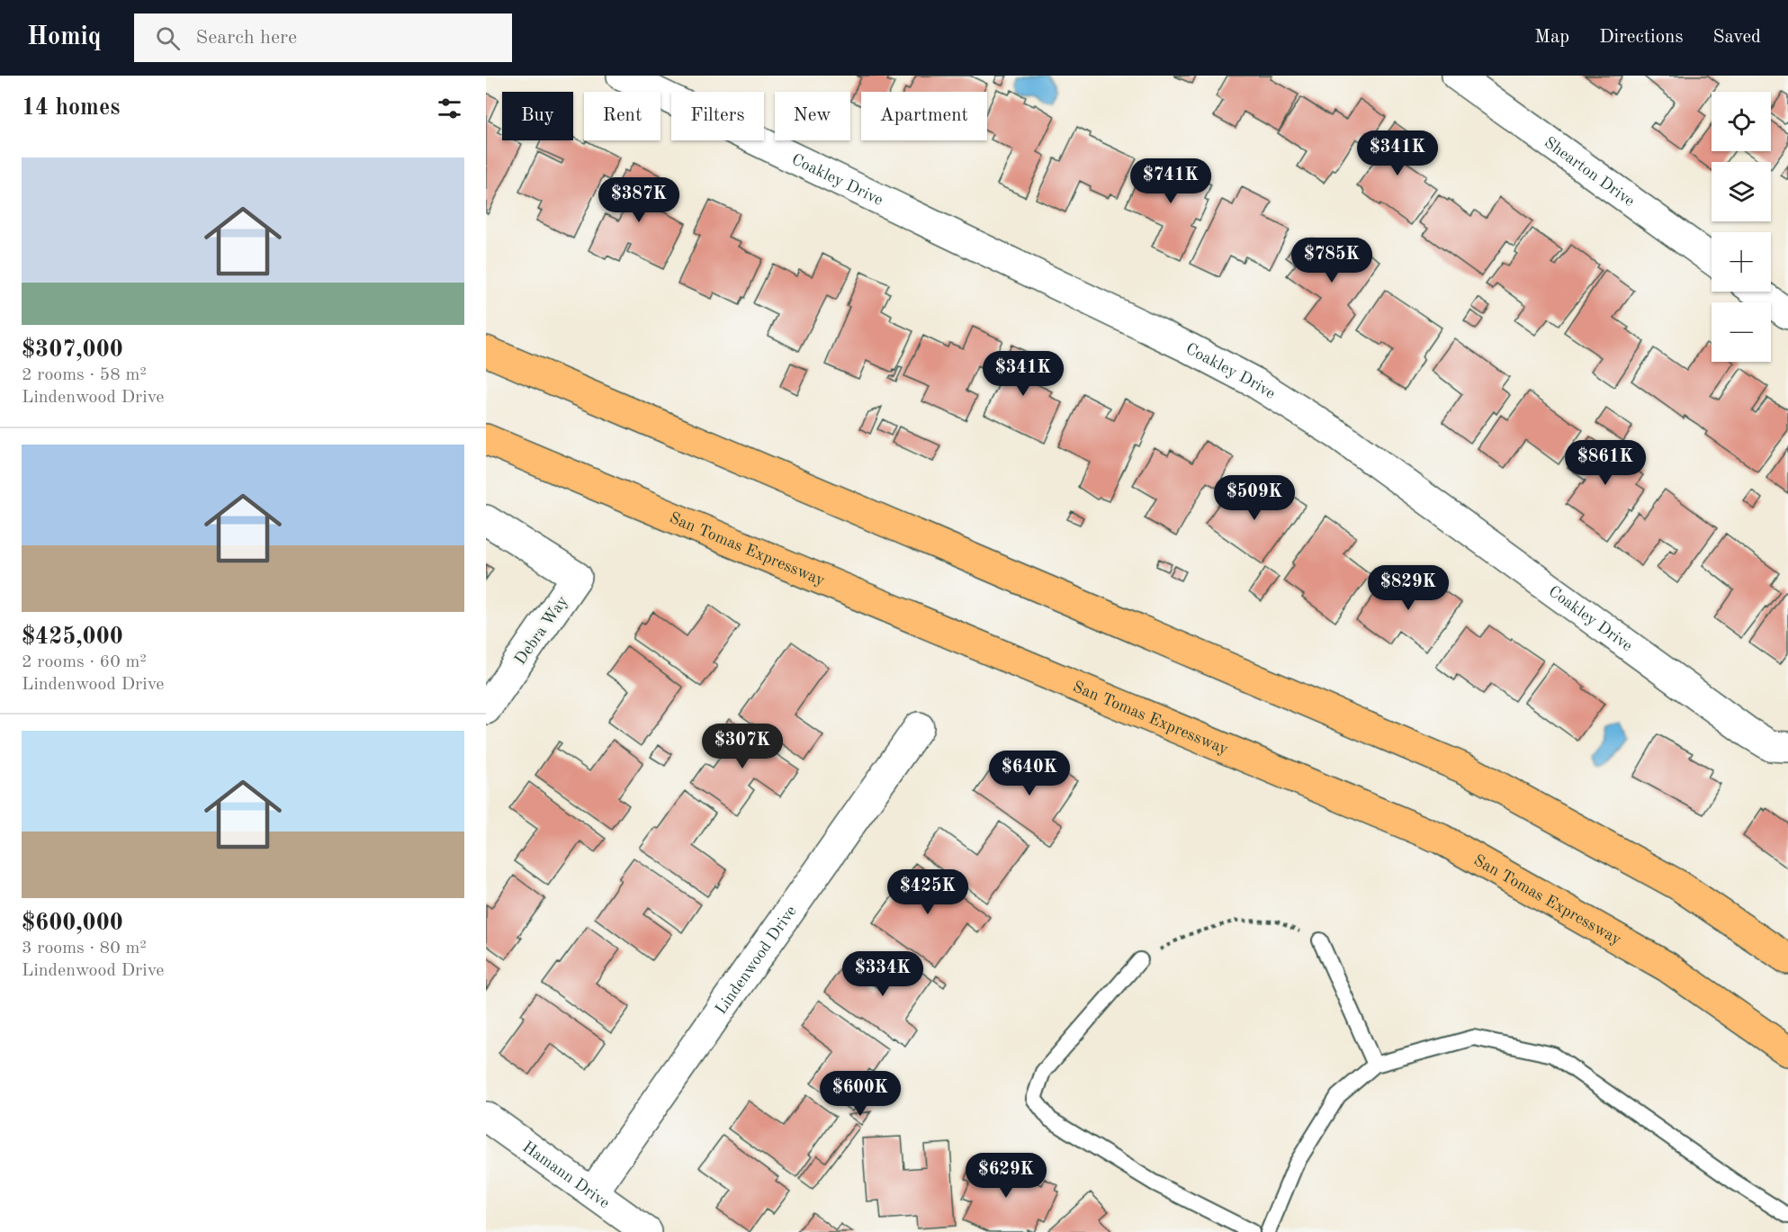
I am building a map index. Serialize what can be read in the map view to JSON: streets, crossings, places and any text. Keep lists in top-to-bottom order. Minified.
{"streets":{"highway":["San Tomas Expressway"],"street":["Shearton Drive","Coakley Drive","Debra Way","Lindenwood Drive","Hamann Drive"]},"crossings":[["Lindenwood Drive","Hamann Drive"]],"page":{"header":"Homiq","search":"Search here","nav":["Map","Directions","Saved"],"heading":"14 homes","map_buttons":["+","−"],"chip":["Buy","Rent","Filters","New","Apartment"],"price":["$341K","$741K","$387K","$785K","$341K","$861K","$509K","$829K","$307K","$640K","$425K","$334K","$600K","$629K"],"list":[{"name":"$307,000","note":"2 rooms · 58 m² · Lindenwood Drive"},{"name":"$425,000","note":"2 rooms · 60 m² · Lindenwood Drive"},{"name":"$600,000","note":"3 rooms · 80 m² · Lindenwood Drive"}]}}
